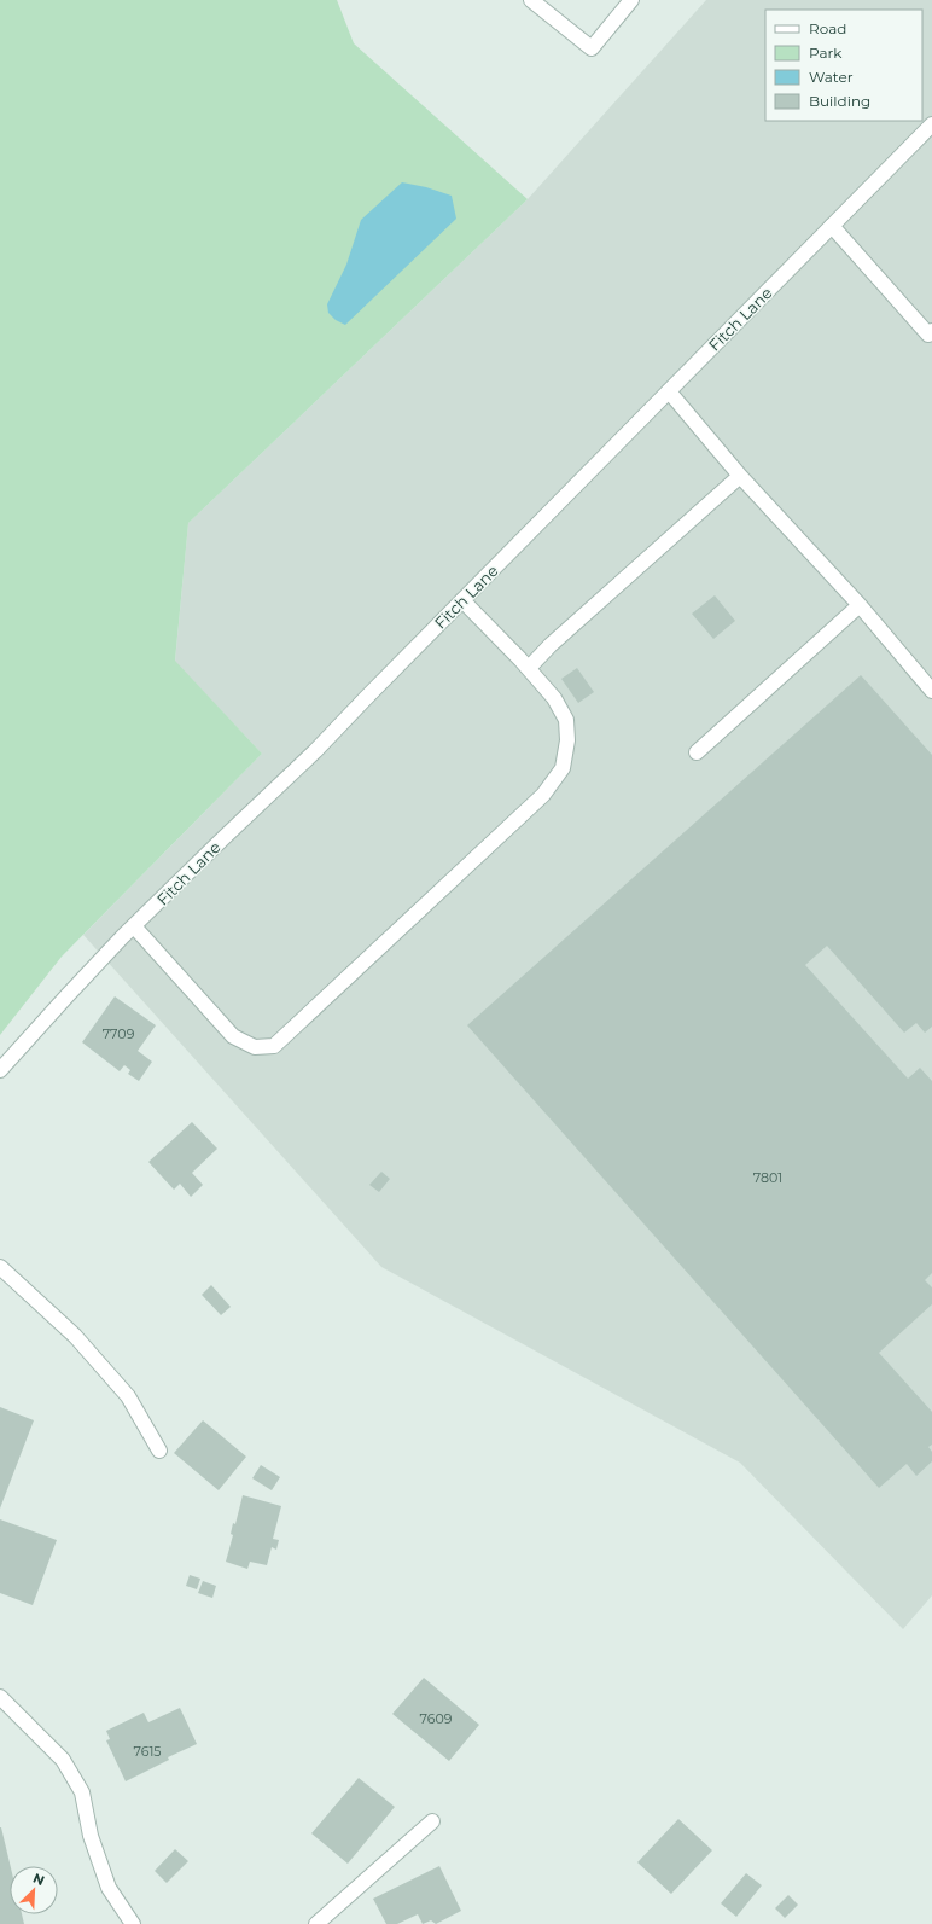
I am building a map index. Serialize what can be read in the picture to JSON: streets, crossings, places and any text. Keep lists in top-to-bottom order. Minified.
{"streets":{"street":["Fitch Lane"]},"house_numbers":["7709","7801","7609","7615"],"legend":["Road","Park","Water","Building"],"north":"top right"}
